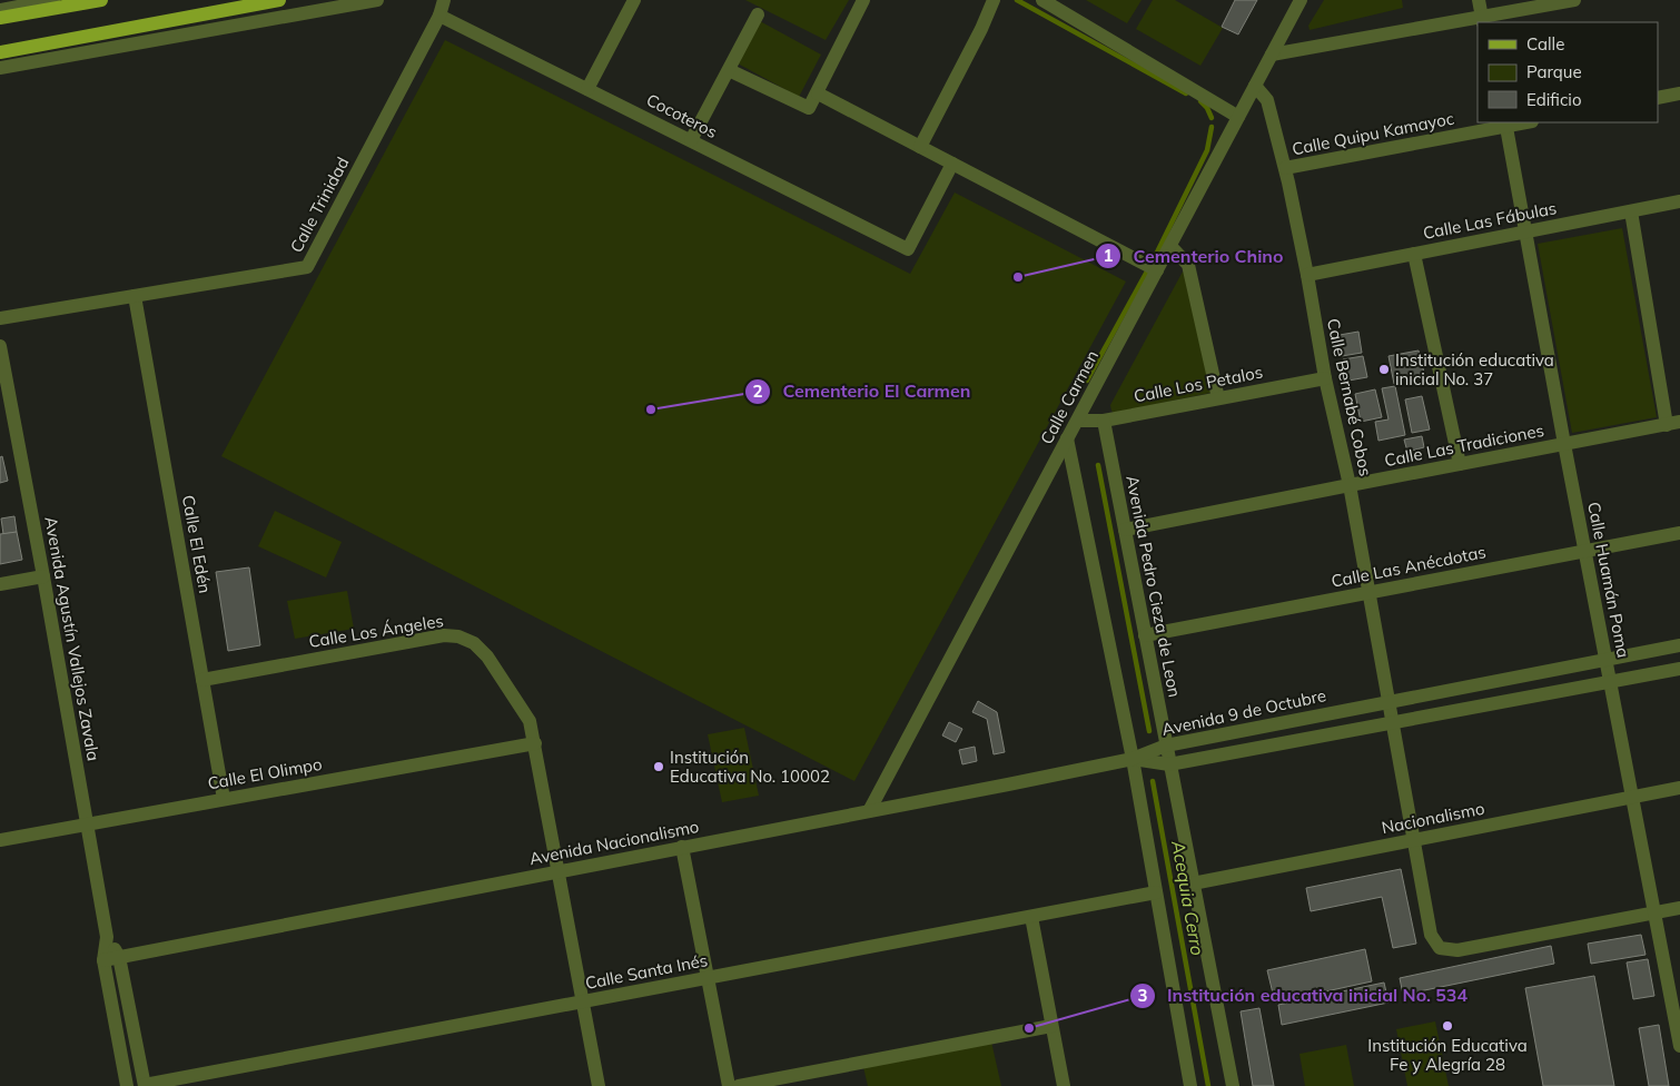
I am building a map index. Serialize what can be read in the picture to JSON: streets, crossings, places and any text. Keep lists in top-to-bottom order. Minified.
{"streets":{"street":["Cocoteros","Calle Quipu Kamayoc","Calle Trinidad","Calle Las Fábulas","Calle Los Petalos","Calle Carmen","Calle Bernabé Cobos","Calle Las Tradiciones","Calle El Edén","Calle Las Anécdotas","Calle Huamán Poma","Avenida Pedro Cieza de Leon","Calle Los Ángeles","Avenida Agustín Vallejos Zavala","Avenida 9 de Octubre","Calle El Olimpo","Nacionalismo","Avenida Nacionalismo","Calle Santa Inés"]},"crossings":[["Cocoteros","Calle Trinidad"],["Calle Quipu Kamayoc","Calle Bernabé Cobos"],["Calle Quipu Kamayoc","Calle Huamán Poma"],["Calle Trinidad","Calle El Edén"],["Calle Las Fábulas","Calle Bernabé Cobos"],["Calle Las Fábulas","Calle Huamán Poma"],["Calle Los Petalos","Calle Carmen"],["Calle Los Petalos","Calle Bernabé Cobos"],["Calle Los Petalos","Avenida Pedro Cieza de Leon"],["Calle Carmen","Calle Bernabé Cobos"],["Calle Carmen","Avenida Nacionalismo"],["Calle Bernabé Cobos","Calle Las Tradiciones"],["Calle Bernabé Cobos","Calle Las Anécdotas"],["Calle Bernabé Cobos","Calle Huamán Poma"],["Calle Bernabé Cobos","Avenida 9 de Octubre"],["Calle Bernabé Cobos","Nacionalismo"],["Calle Las Tradiciones","Calle Huamán Poma"],["Calle Las Tradiciones","Avenida Pedro Cieza de Leon"],["Calle El Edén","Calle Los Ángeles"],["Calle El Edén","Calle El Olimpo"],["Calle Las Anécdotas","Calle Huamán Poma"],["Calle Las Anécdotas","Avenida Pedro Cieza de Leon"],["Calle Huamán Poma","Avenida 9 de Octubre"],["Calle Huamán Poma","Nacionalismo"],["Avenida Pedro Cieza de Leon","Avenida 9 de Octubre"],["Avenida Pedro Cieza de Leon","Nacionalismo"],["Calle Los Ángeles","Calle El Olimpo"],["Calle Los Ángeles","Avenida Nacionalismo"],["Calle Los Ángeles","Calle Santa Inés"],["Avenida Agustín Vallejos Zavala","Calle El Olimpo"],["Avenida Agustín Vallejos Zavala","Avenida Nacionalismo"],["Avenida Agustín Vallejos Zavala","Calle Santa Inés"],["Avenida 9 de Octubre","Avenida Nacionalismo"]],"water":["Acequia Cerro"],"places":["Cementerio Chino","Institución educativa inicial No. 37","Cementerio El Carmen","Institución Educativa No. 10002","Institución Educativa Fe y Alegría 28","Institución educativa inicial No. 534"],"legend":["Calle","Parque","Edificio"]}
